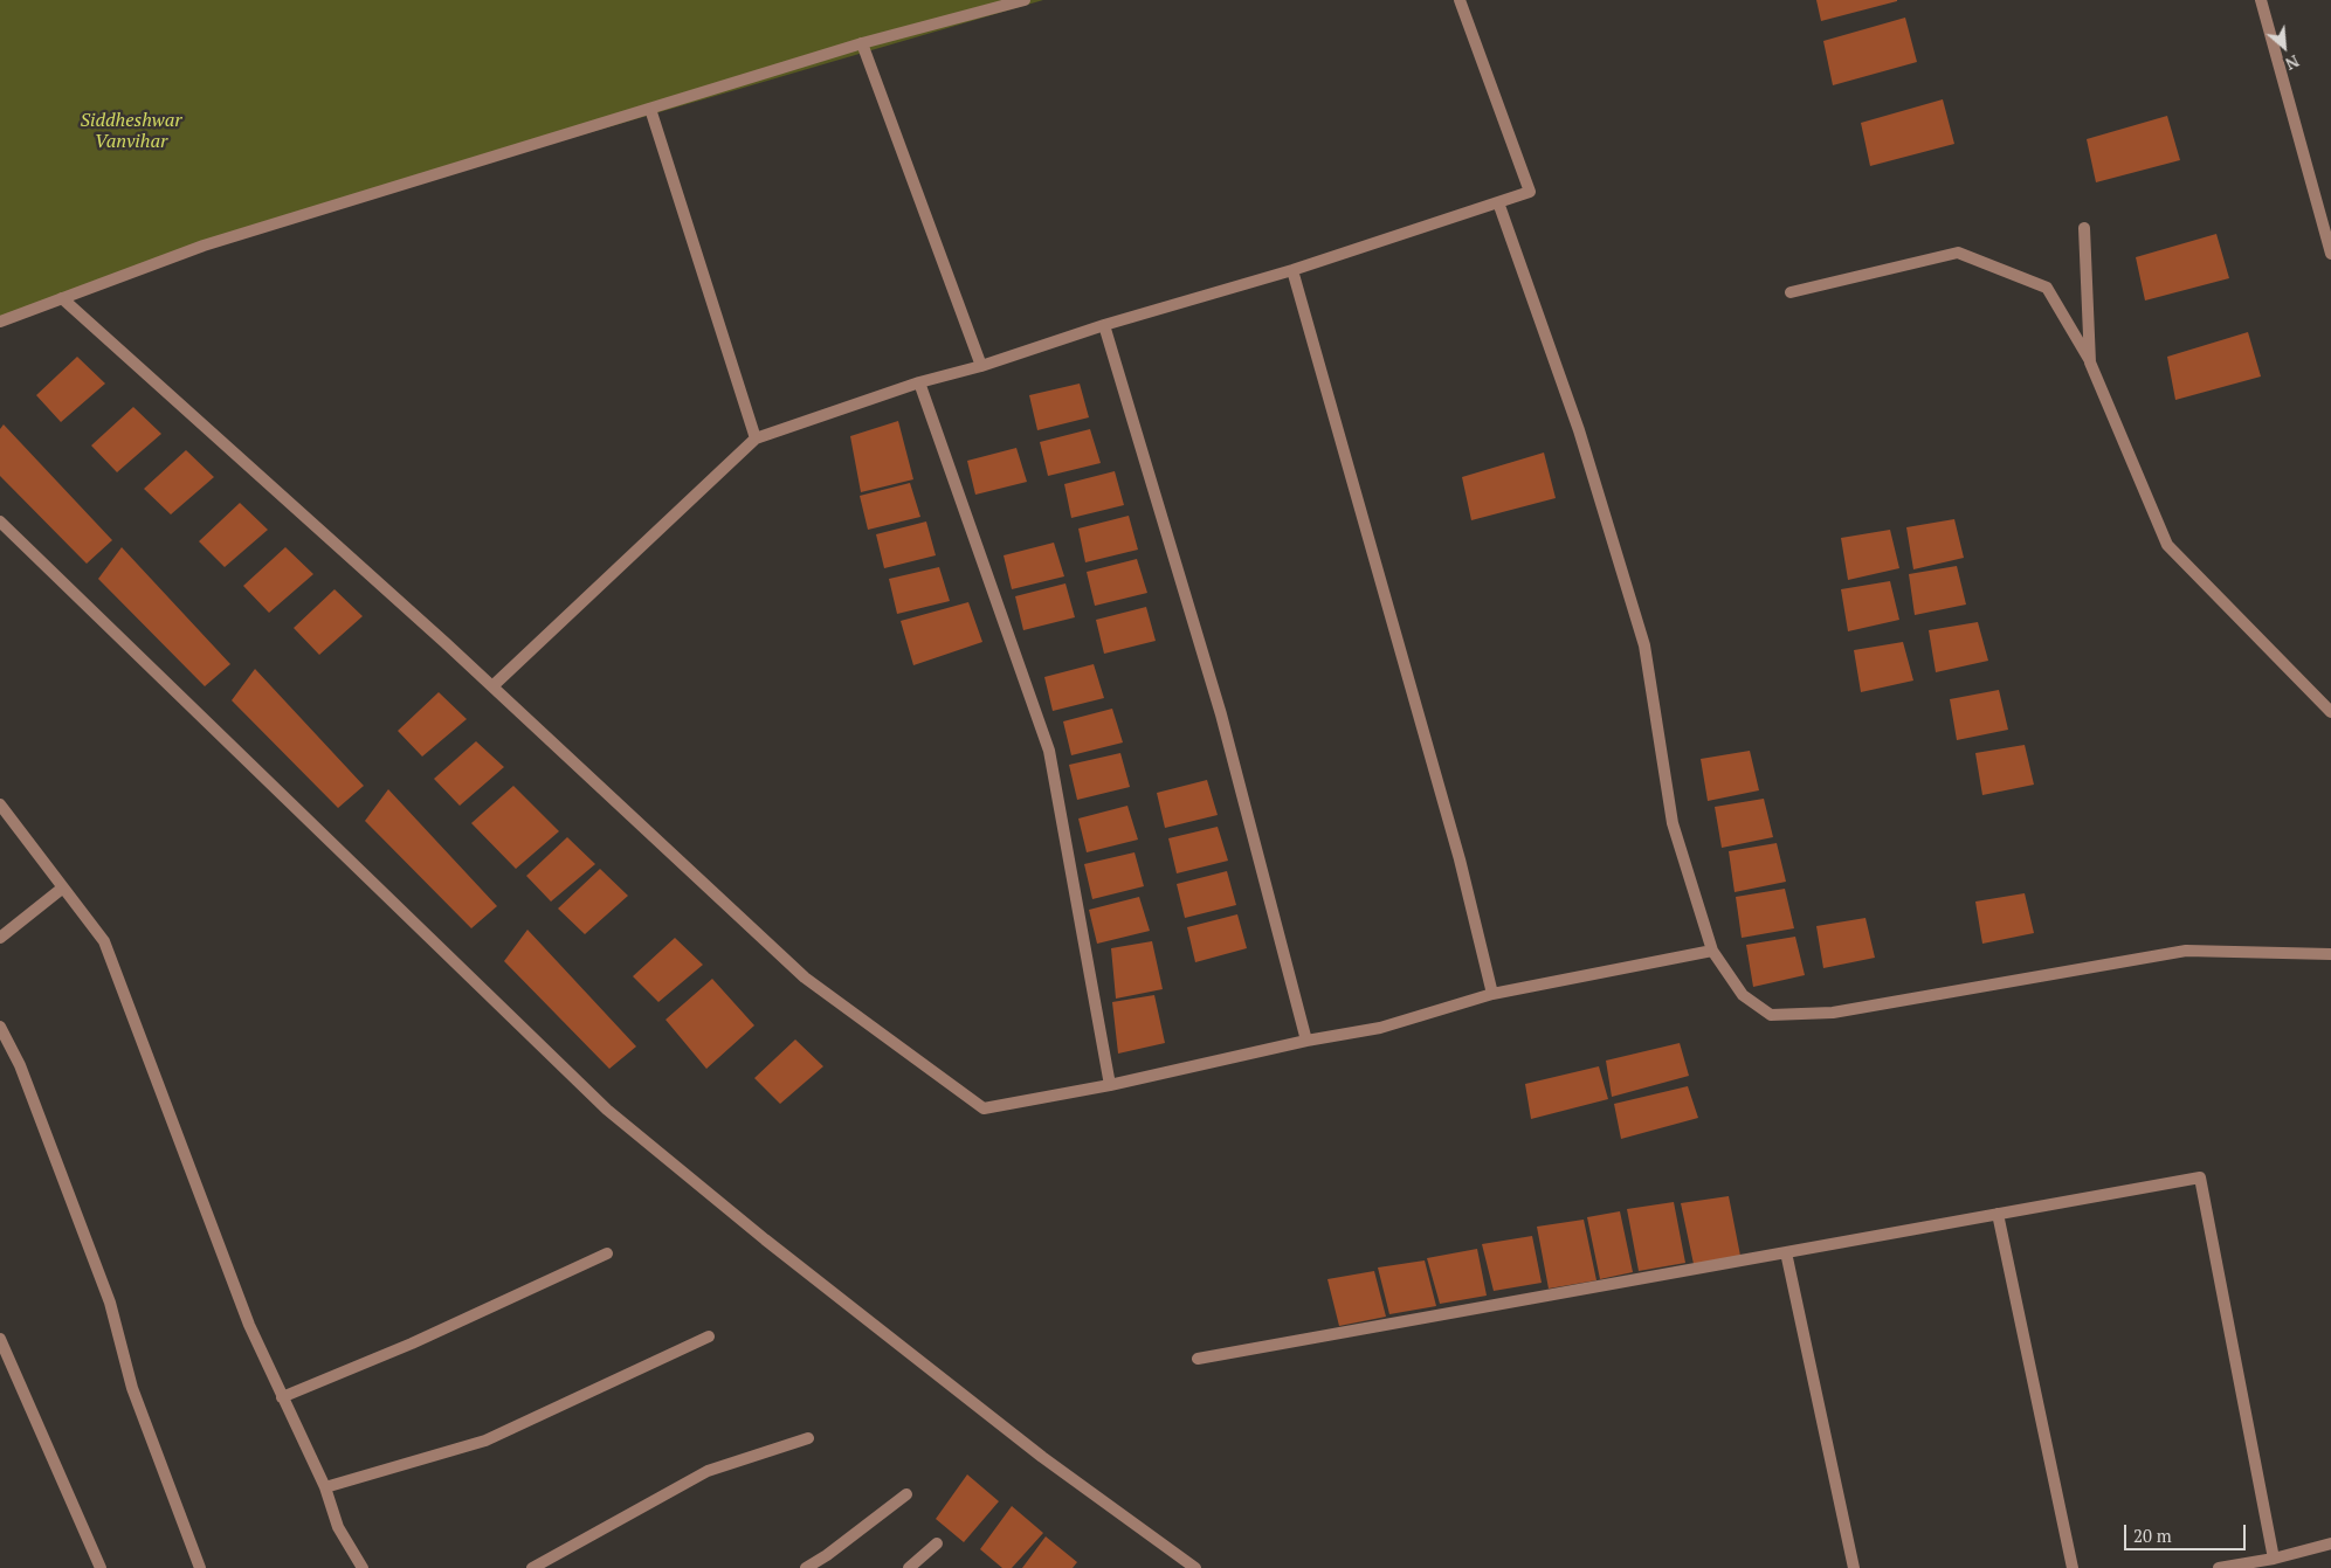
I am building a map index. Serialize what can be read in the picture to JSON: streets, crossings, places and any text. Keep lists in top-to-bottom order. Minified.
{"parks":["Siddheshwar Vanvihar"],"scale_bar":"20 m","north":"bottom right"}
